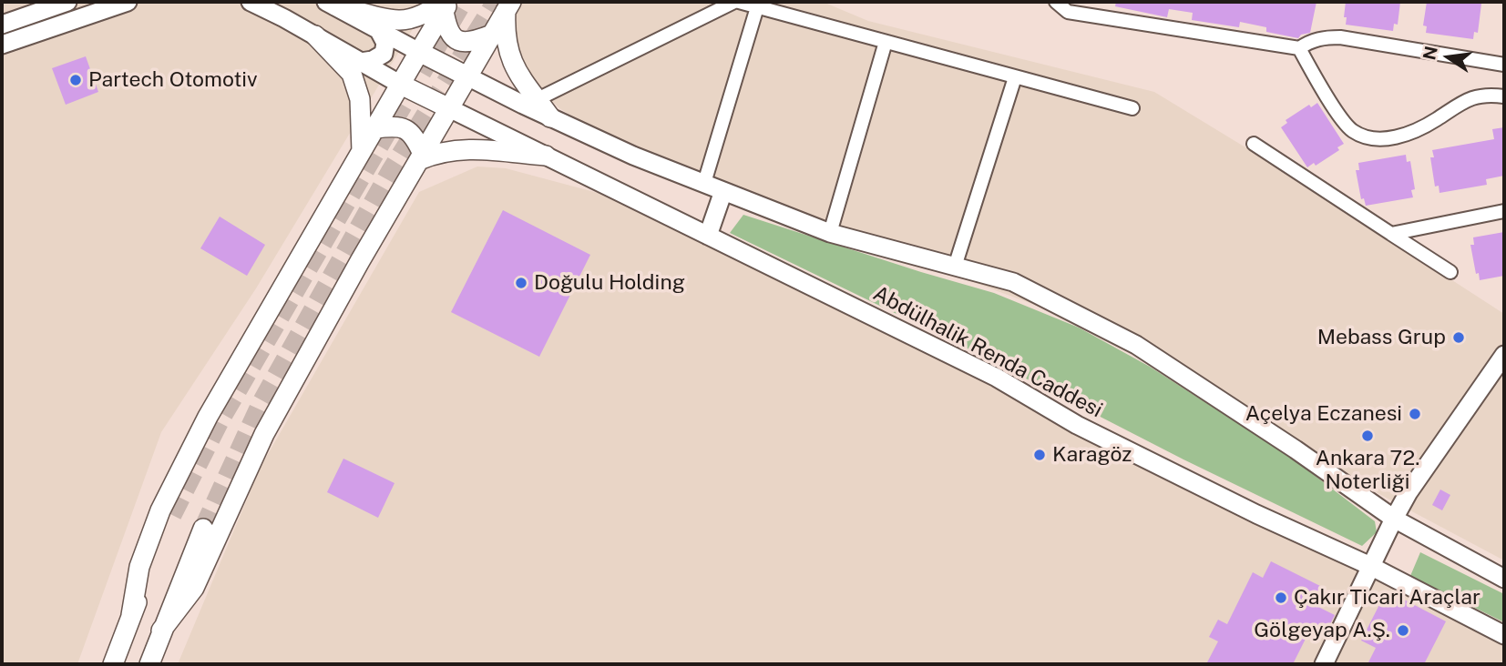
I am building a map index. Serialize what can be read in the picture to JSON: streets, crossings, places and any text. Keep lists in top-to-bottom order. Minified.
{"streets":{"main road":["Abdülhalik Renda Caddesi"]},"places":["Partech Otomotiv","Doğulu Holding","Mebass Grup","Açelya Eczanesi","Ankara 72. Noterliği","Karagöz","Çakır Ticari Araçlar","Gölgeyap A.Ş."],"north":"left"}
